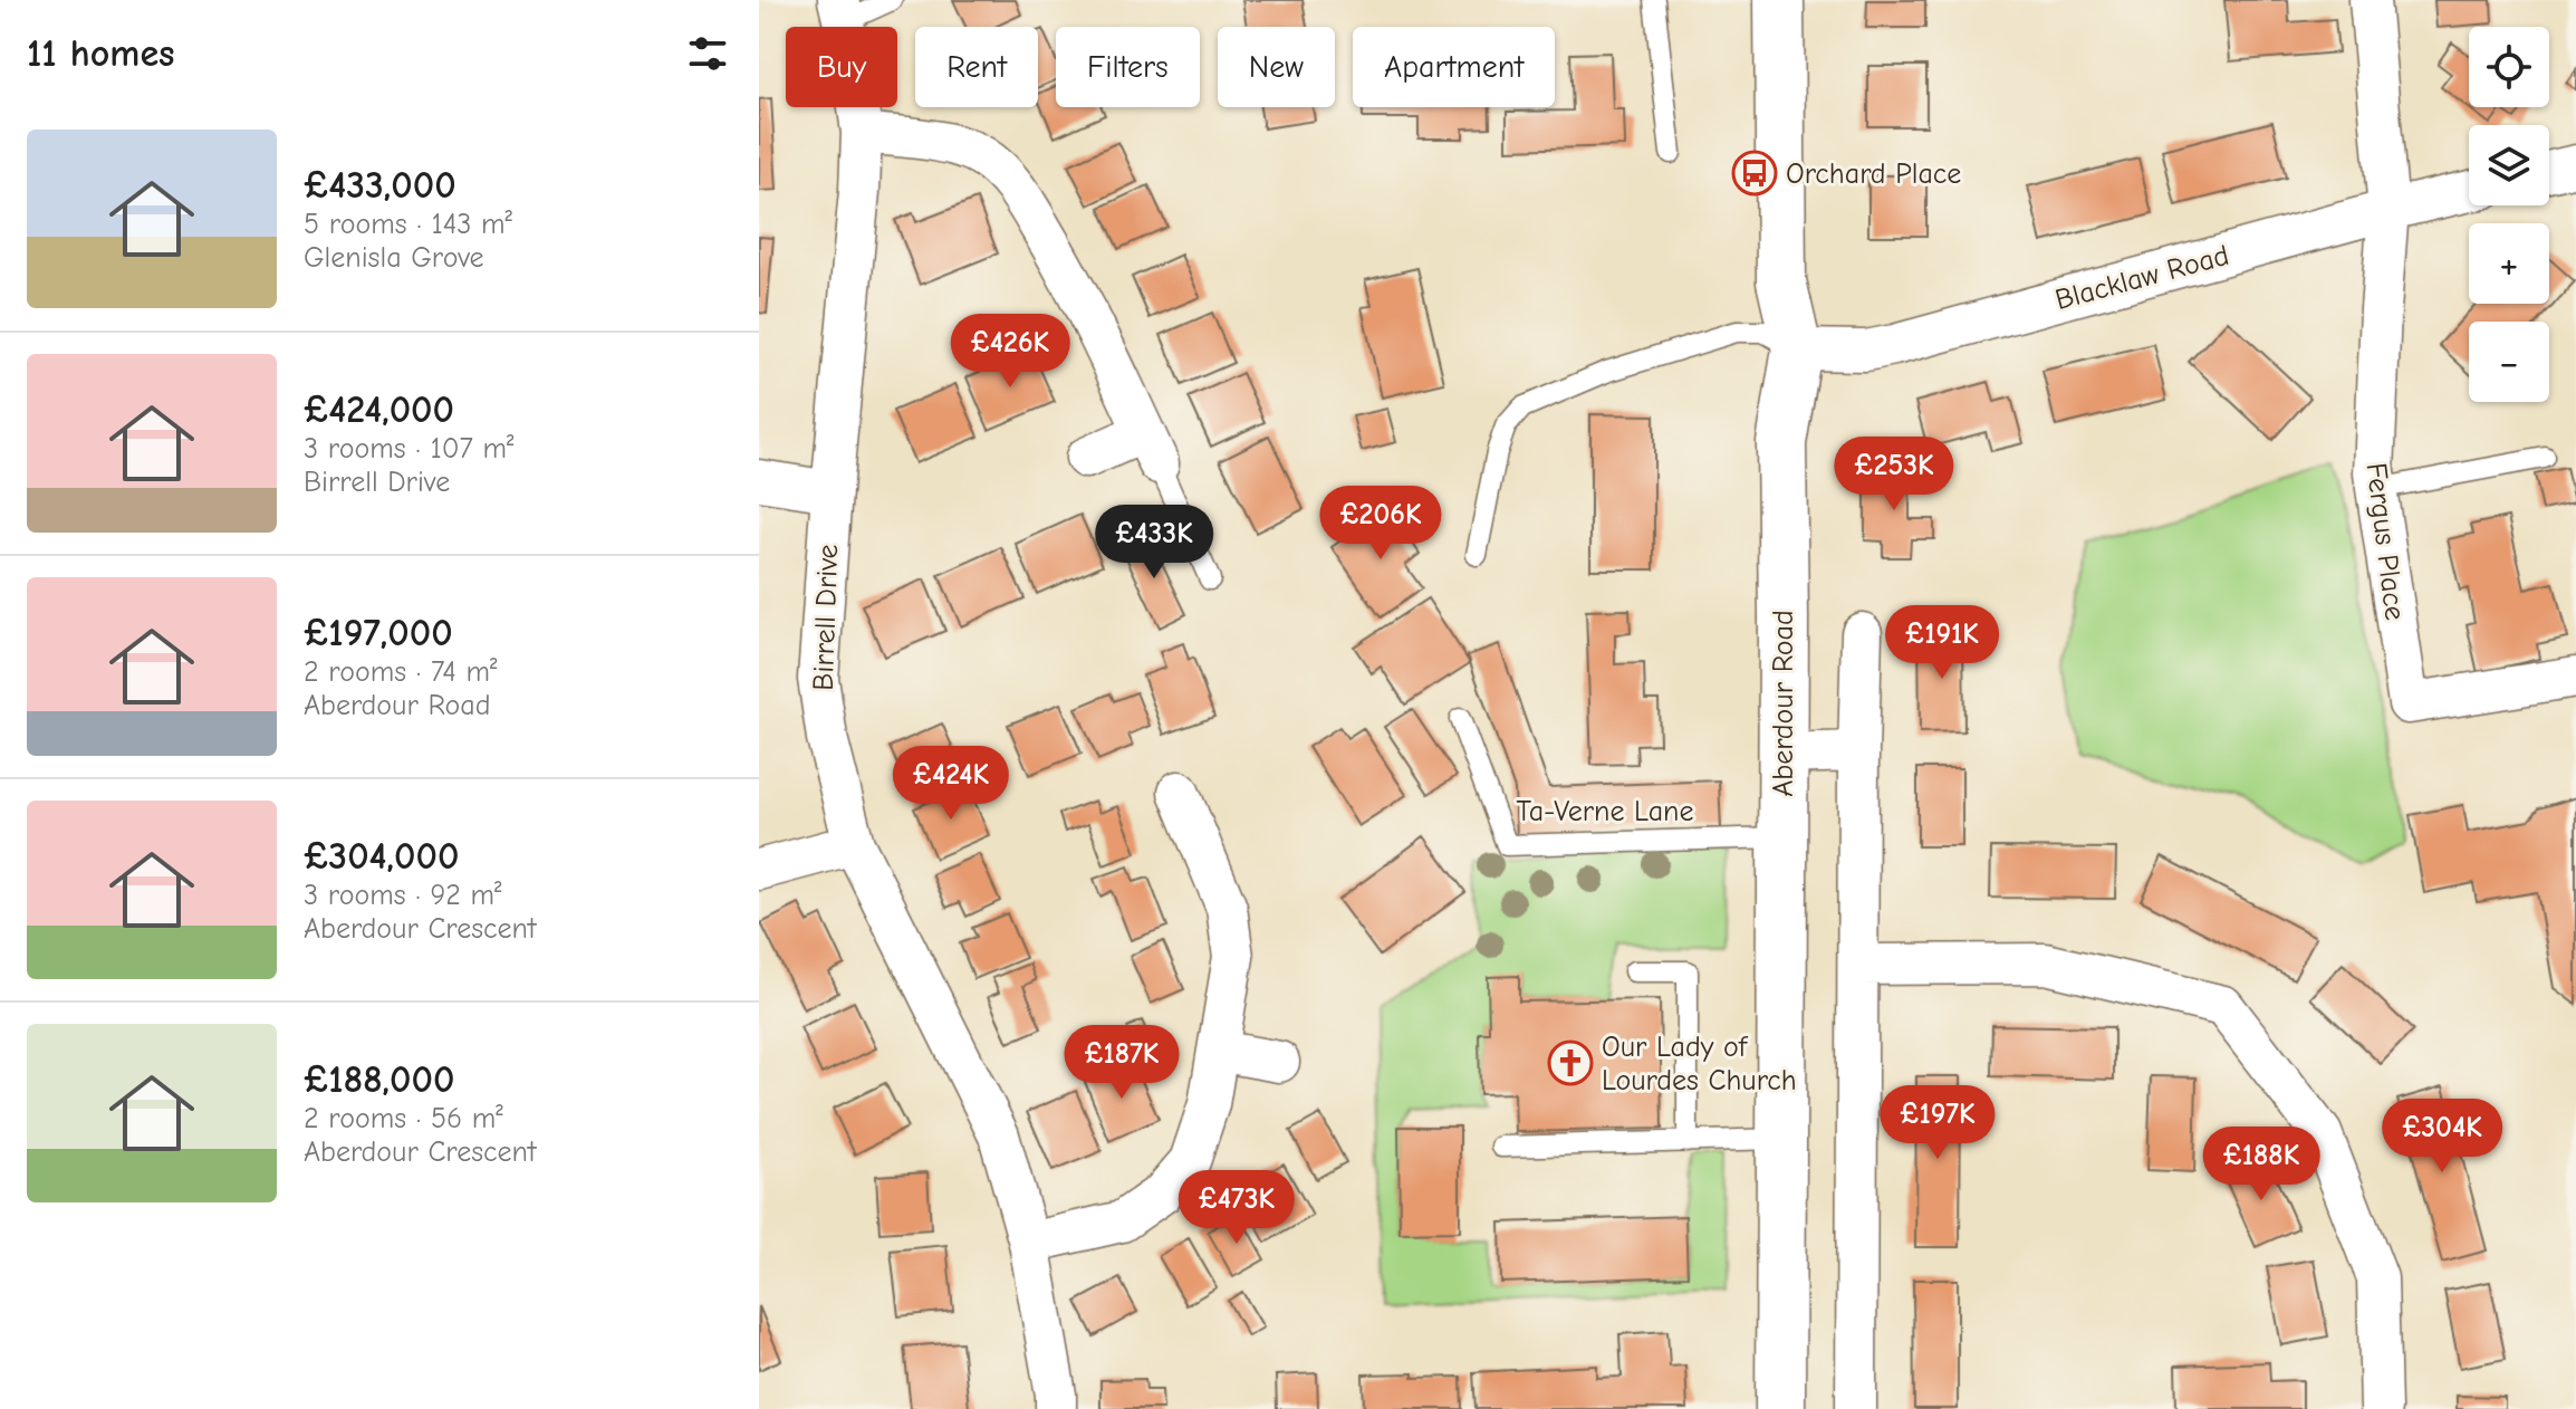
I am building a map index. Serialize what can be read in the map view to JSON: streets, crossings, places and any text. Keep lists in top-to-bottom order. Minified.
{"streets":{"main road":["Aberdour Road"],"street":["Blacklaw Road","Fergus Place","Birrell Drive"],"lane":["Ta-Verne Lane"]},"crossings":[["Blacklaw Road","Fergus Place"],["Blacklaw Road","Aberdour Road"],["Aberdour Road","Ta-Verne Lane"]],"places":{"bus stop":["Orchard Place"],"church":["Our Lady of Lourdes Church"]},"page":{"heading":"11 homes","map_buttons":["+","−"],"chip":["Buy","Rent","Filters","New","Apartment"],"list":[{"name":"£433,000","note":"5 rooms · 143 m² · Glenisla Grove"},{"name":"£424,000","note":"3 rooms · 107 m² · Birrell Drive"},{"name":"£197,000","note":"2 rooms · 74 m² · Aberdour Road"},{"name":"£304,000","note":"3 rooms · 92 m² · Aberdour Crescent"},{"name":"£188,000","note":"2 rooms · 56 m² · Aberdour Crescent"}],"price":["£426K","£253K","£206K","£433K","£191K","£424K","£187K","£197K","£304K","£188K","£473K"]}}
